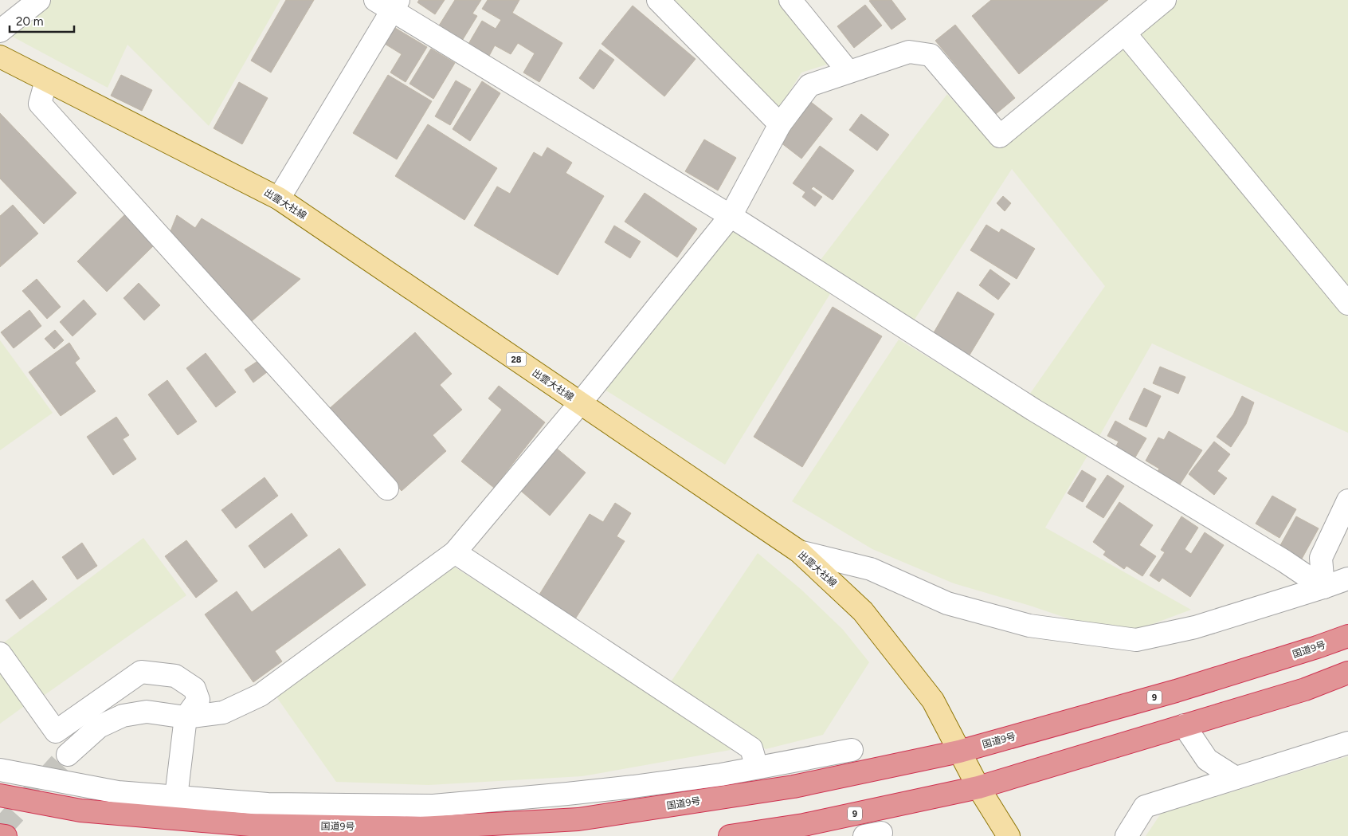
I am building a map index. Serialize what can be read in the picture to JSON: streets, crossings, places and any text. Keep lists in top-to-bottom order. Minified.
{"streets":{"highway":["国道9号","9"],"main road":["出雲大社線","28"]},"crossings":[["出雲大社線","国道9号"],["出雲大社線","9"]],"scale_bar":"20 m"}
